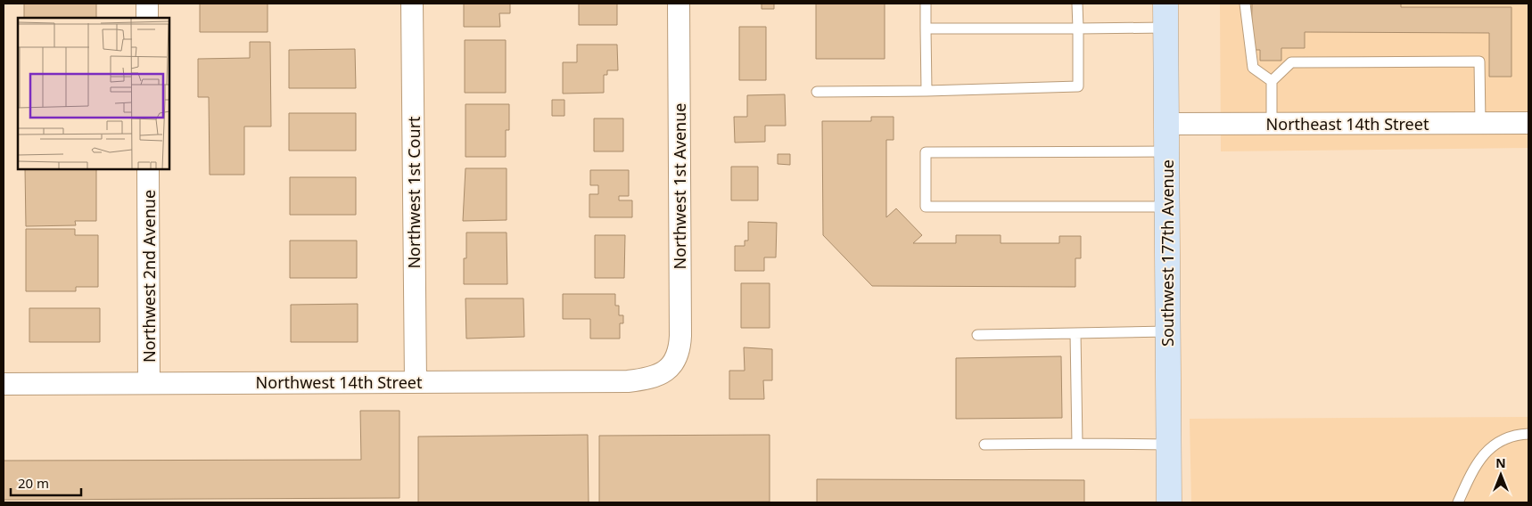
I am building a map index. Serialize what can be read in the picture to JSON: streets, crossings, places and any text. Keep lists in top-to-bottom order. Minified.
{"streets":{"main road":["Southwest 177th Avenue"],"street":["Northeast 14th Street","Northwest 1st Avenue","Northwest 1st Court","Northwest 2nd Avenue","Northwest 14th Street"]},"crossings":[["Northeast 14th Street","Southwest 177th Avenue"],["Northwest 1st Avenue","Northwest 14th Street"],["Northwest 1st Court","Northwest 14th Street"],["Northwest 2nd Avenue","Northwest 14th Street"]],"scale_bar":"20 m","north":"top"}
